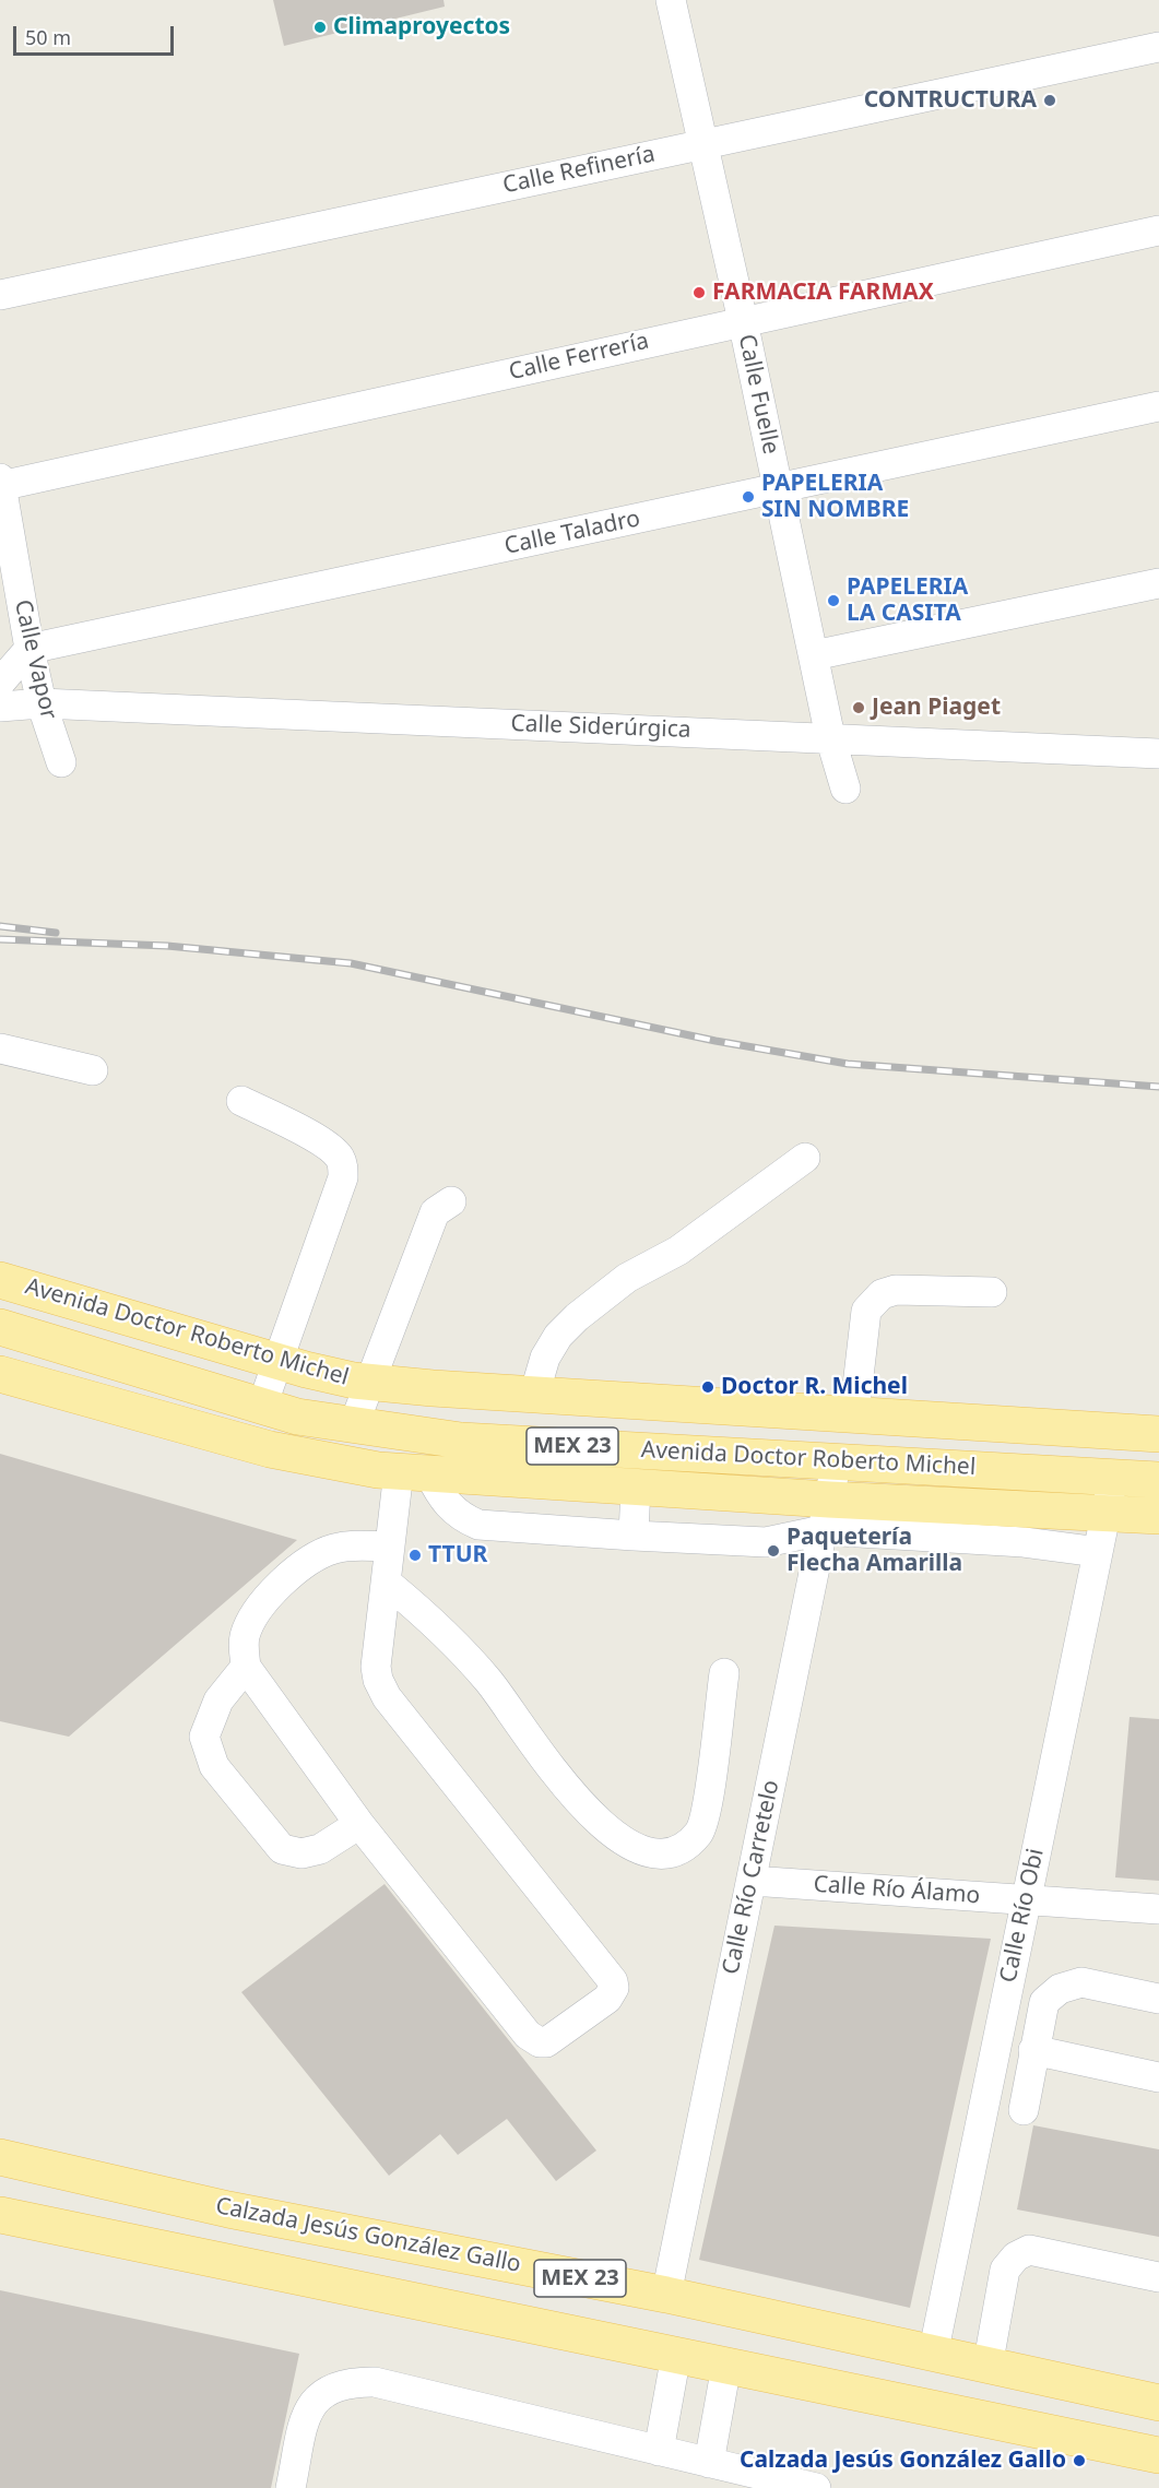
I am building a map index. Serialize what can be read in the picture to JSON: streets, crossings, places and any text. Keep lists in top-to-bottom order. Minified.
{"streets":{"main road":["Avenida Doctor Roberto Michel","MEX 23","Calzada Jesús González Gallo"],"street":["Calle Refinería","Calle Ferrería","Calle Fuelle","Calle Taladro","Calle Vapor","Calle Siderúrgica","Calle Río Carretelo","Calle Río Álamo","Calle Río Obi"]},"crossings":[["Calle Refinería","Calle Fuelle"],["Calle Ferrería","Calle Fuelle"],["Calle Ferrería","Calle Vapor"],["Calle Fuelle","Calle Taladro"],["Calle Fuelle","Calle Siderúrgica"],["Calle Taladro","Calle Vapor"],["Calle Vapor","Calle Siderúrgica"],["Avenida Doctor Roberto Michel","Calle Río Carretelo"],["Avenida Doctor Roberto Michel","Calle Río Obi"],["Calle Río Carretelo","Calle Río Álamo"],["Calle Río Carretelo","Calzada Jesús González Gallo"],["Calle Río Álamo","Calle Río Obi"],["Calle Río Obi","Calzada Jesús González Gallo"]],"places":["Climaproyectos","CONTRUCTURA","FARMACIA FARMAX","PAPELERIA SIN NOMBRE","PAPELERIA LA CASITA","Jean Piaget","Doctor R. Michel","Paquetería Flecha Amarilla","TTUR","Calzada Jesús González Gallo"],"scale_bar":"50 m"}
